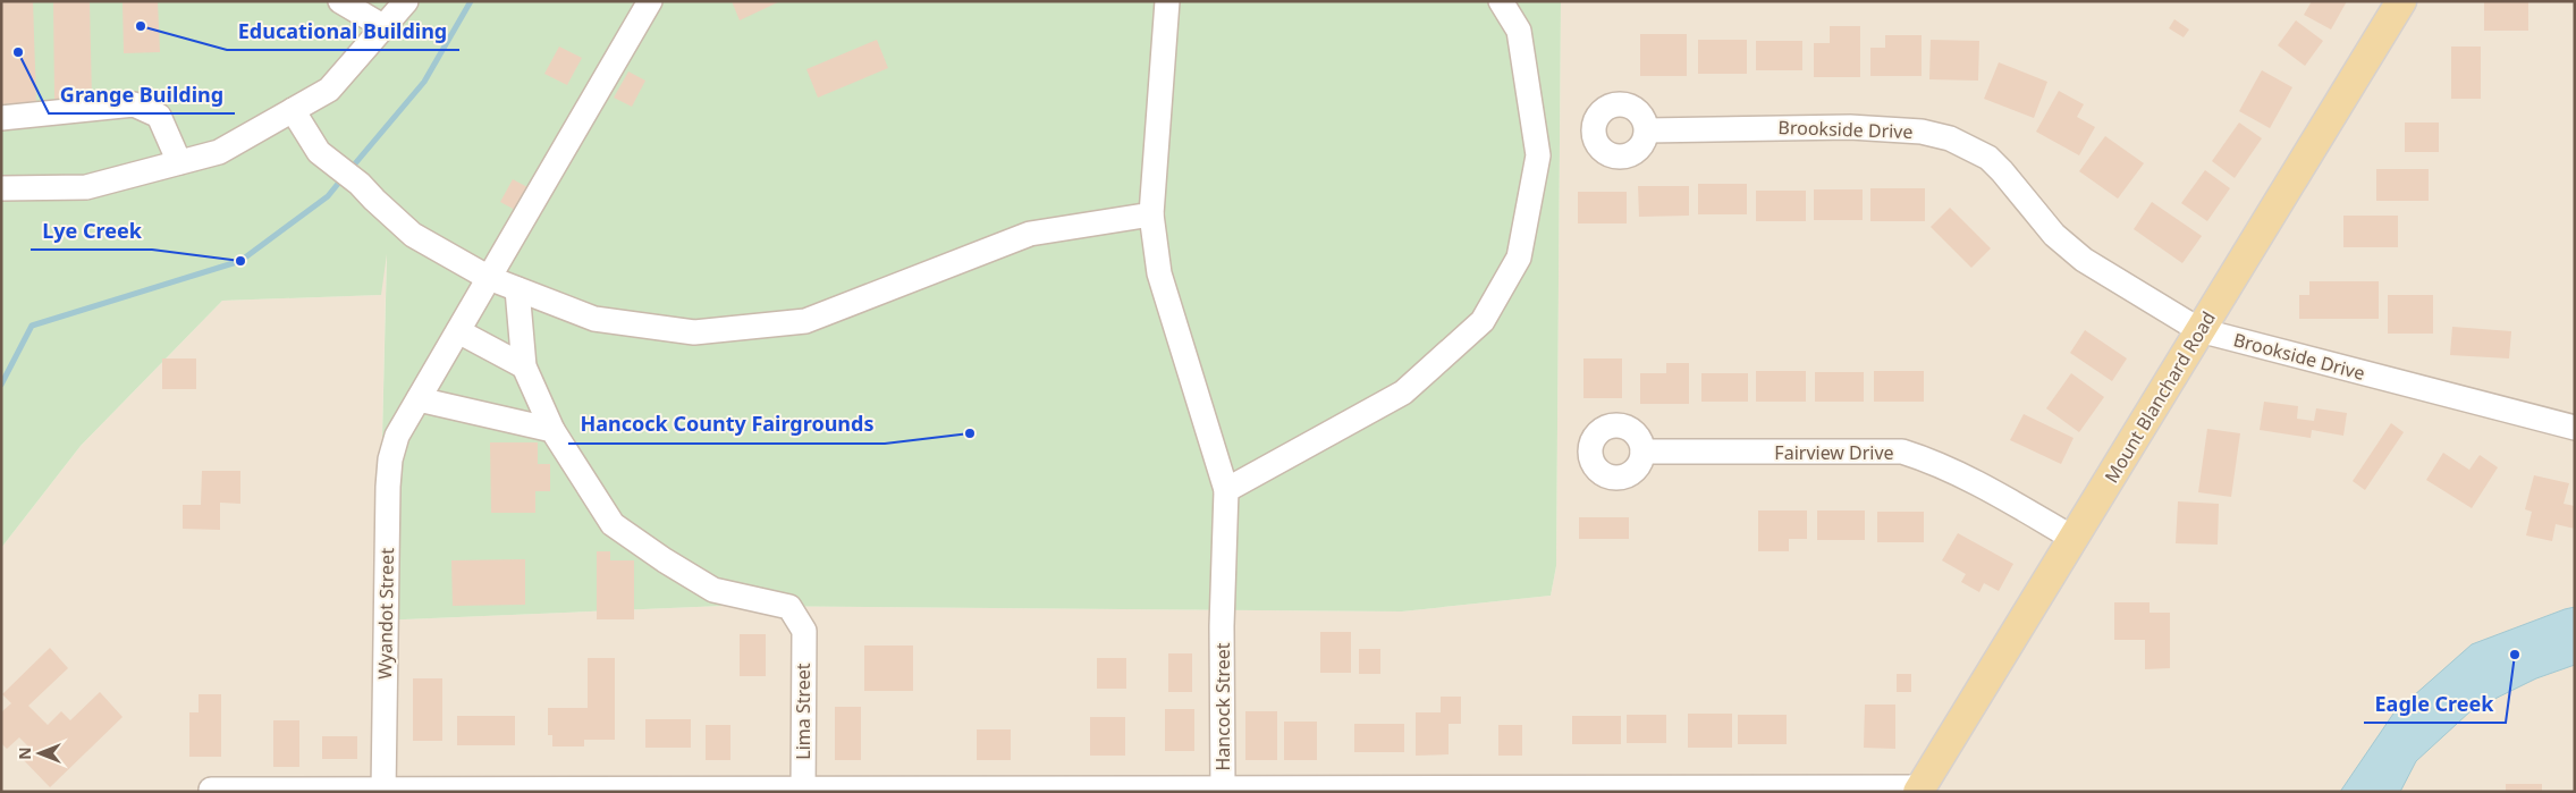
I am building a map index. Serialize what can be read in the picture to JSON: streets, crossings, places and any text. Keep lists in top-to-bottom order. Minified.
{"streets":{"main road":["Mount Blanchard Road"],"street":["Brookside Drive","Fairview Drive","Wyandot Street","Hancock Street","Lima Street"]},"crossings":[["Brookside Drive","Mount Blanchard Road"],["Mount Blanchard Road","Fairview Drive"]],"places":["Educational Building","Grange Building","Lye Creek","Hancock County Fairgrounds","Eagle Creek"],"north":"left"}
